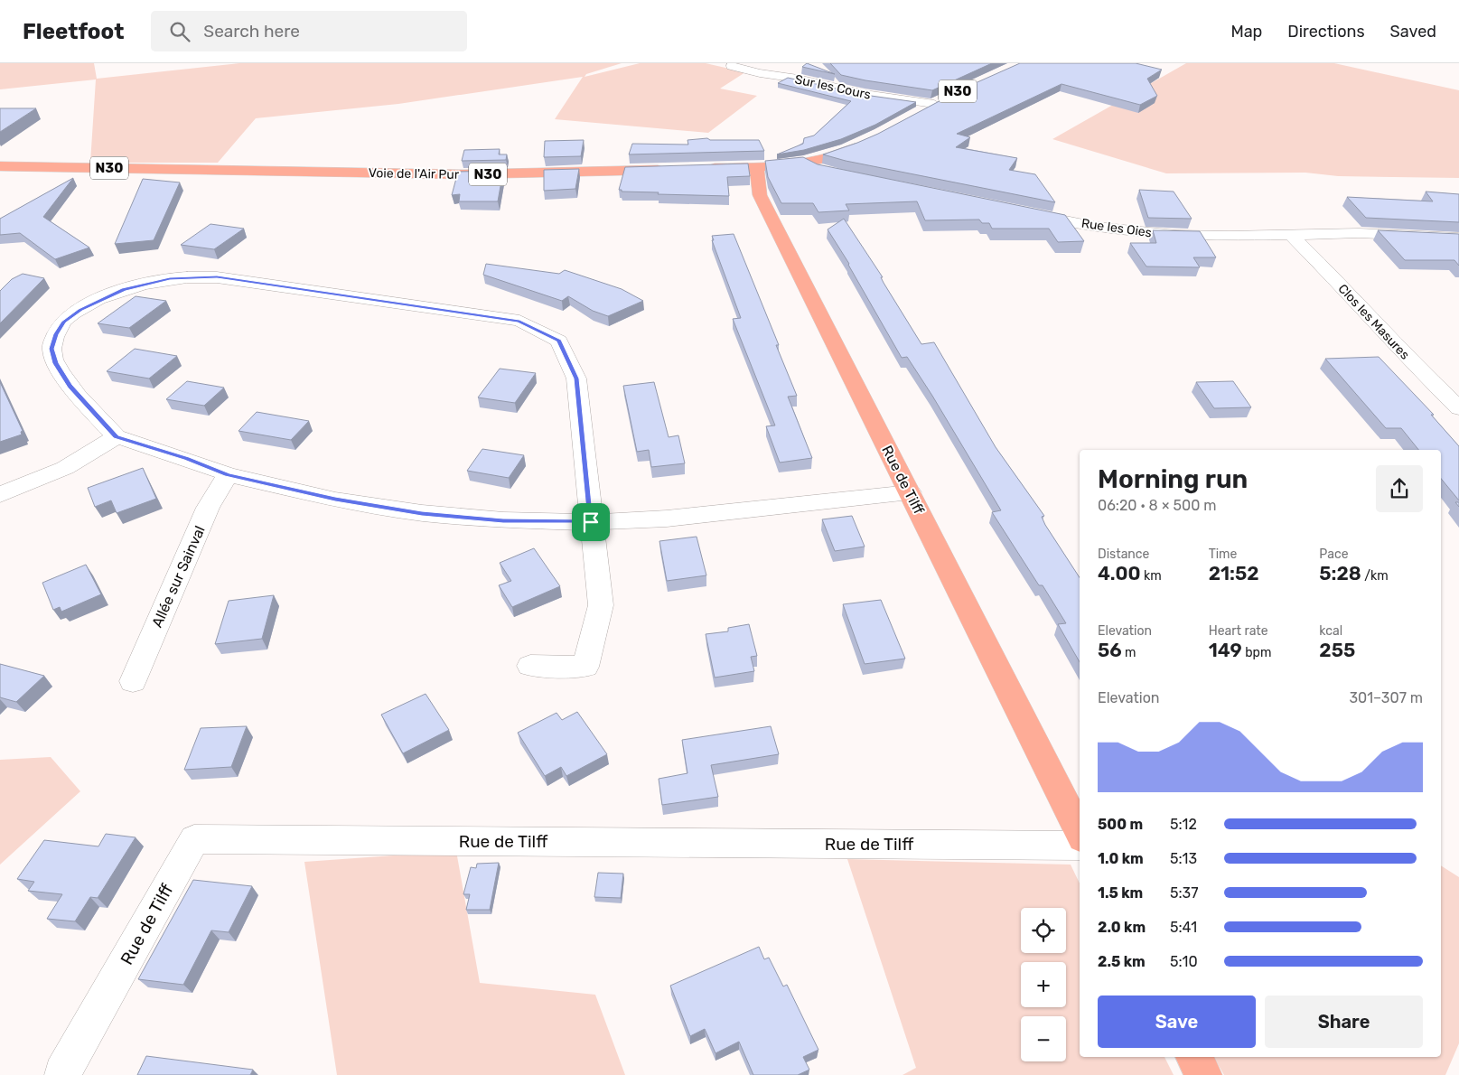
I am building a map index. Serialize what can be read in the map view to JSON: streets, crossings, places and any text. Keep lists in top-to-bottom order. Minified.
{"streets":{"main road":["N30","Voie de l'Air Pur","Rue de Tilff"],"street":["Sur les Cours","Rue les Oies","Clos les Masures","Allée sur Sainval"]},"crossings":[["Sur les Cours","N30"],["Rue les Oies","Clos les Masures"]],"page":{"header":"Fleetfoot","search":"Search here","nav":["Map","Directions","Saved"],"heading":["Morning run","06:20 · 8 × 500 m"],"stats":[["Distance","4.00 km"],["Time","21:52"],["Pace","5:28 /km"],["Elevation","56 m"],["Heart rate","149 bpm"],["kcal","255"]],"chart":["Elevation","301–307 m"],"list":[{"name":"500 m","note":"5:12"},{"name":"1.0 km","note":"5:13"},{"name":"1.5 km","note":"5:37"},{"name":"2.0 km","note":"5:41"},{"name":"2.5 km","note":"5:10"}],"map_buttons":["+","−"],"buttons":["Save","Share"]}}
